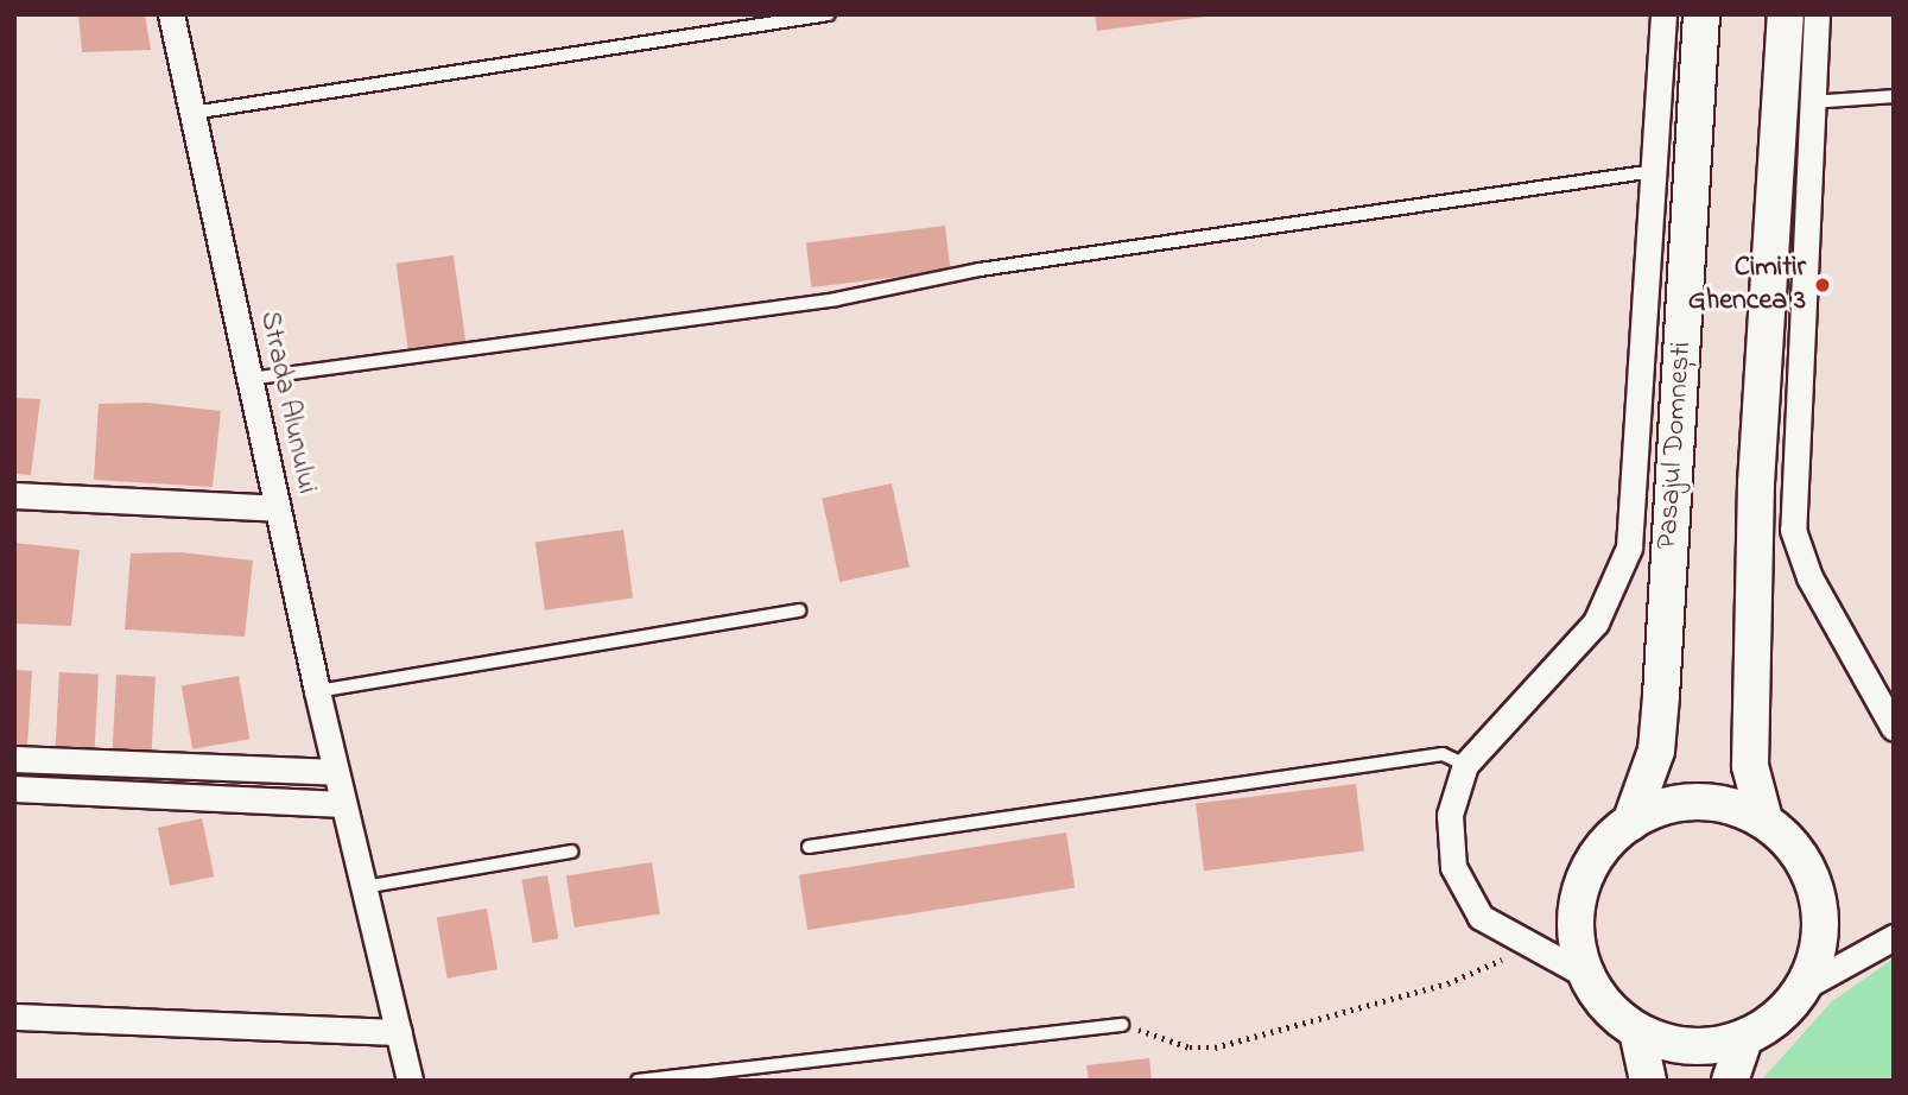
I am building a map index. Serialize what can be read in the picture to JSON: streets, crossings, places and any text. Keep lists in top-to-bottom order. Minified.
{"streets":{"main road":["Pasajul Domnești"],"street":["Strada Alunului"]},"places":["Cimitir Ghencea 3"]}
